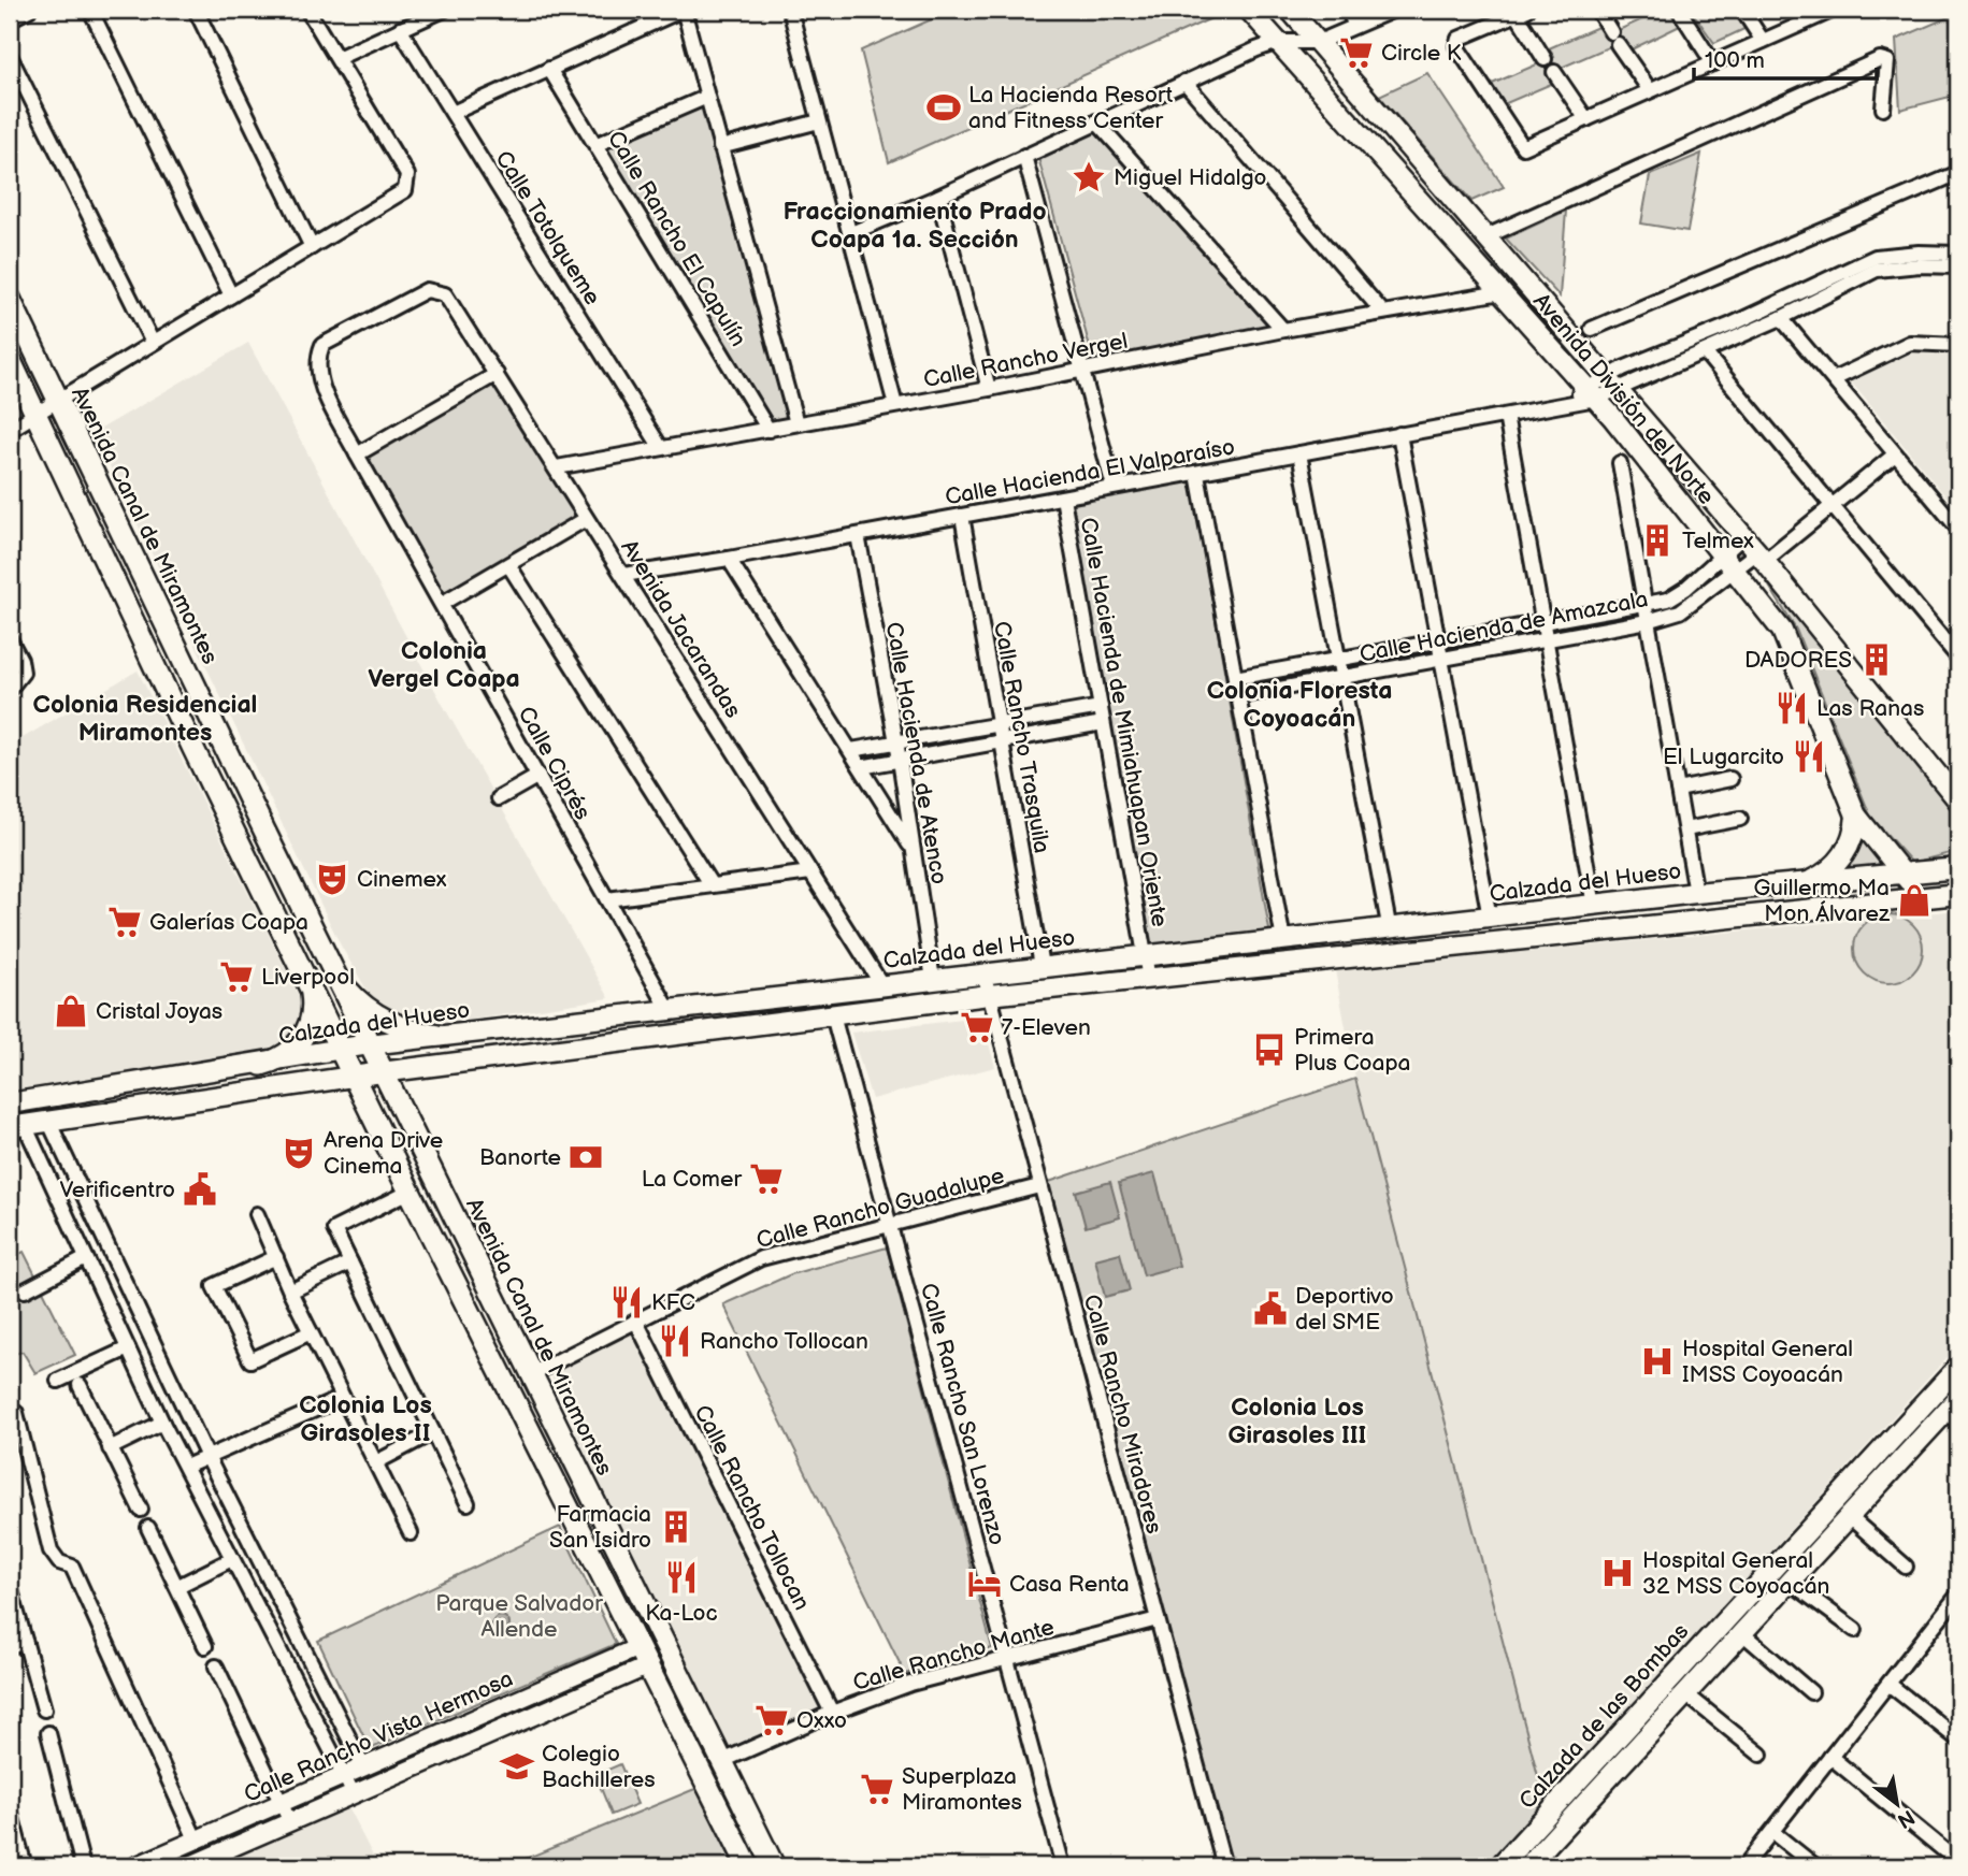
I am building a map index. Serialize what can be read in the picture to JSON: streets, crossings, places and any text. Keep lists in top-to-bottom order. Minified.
{"streets":{"main road":["Avenida División del Norte","Avenida Canal de Miramontes","Calzada del Hueso","Calzada de las Bombas"],"street":["Calle Totolqueme","Calle Rancho El Capulín","Calle Rancho Vergel","Calle Hacienda El Valparaíso","Calle Hacienda de Amazcala","Avenida Jacarandas","Calle Hacienda de Mimiahuapan Oriente","Calle Rancho Trasquila","Calle Hacienda de Atenco","Calle Ciprés","Calle Rancho Guadalupe","Calle Rancho San Lorenzo","Calle Rancho Miradores","Calle Rancho Tollocan","Calle Rancho Mante","Calle Rancho Vista Hermosa"]},"crossings":[["Calle Totolqueme","Calle Rancho Vergel"],["Calle Rancho El Capulín","Calle Rancho Vergel"],["Calle Rancho Vergel","Avenida División del Norte"],["Calle Rancho Vergel","Avenida Jacarandas"],["Avenida División del Norte","Calle Hacienda El Valparaíso"],["Avenida División del Norte","Calle Hacienda de Amazcala"],["Avenida División del Norte","Calzada del Hueso"],["Calle Hacienda El Valparaíso","Avenida Jacarandas"],["Calle Hacienda El Valparaíso","Calle Hacienda de Mimiahuapan Oriente"],["Calle Hacienda El Valparaíso","Calle Rancho Trasquila"],["Calle Hacienda El Valparaíso","Calle Hacienda de Atenco"],["Avenida Canal de Miramontes","Calzada del Hueso"],["Avenida Canal de Miramontes","Calle Rancho Guadalupe"],["Avenida Canal de Miramontes","Calle Rancho Mante"],["Avenida Jacarandas","Calle Ciprés"],["Avenida Jacarandas","Calzada del Hueso"],["Calle Hacienda de Mimiahuapan Oriente","Calzada del Hueso"],["Calle Rancho Trasquila","Calzada del Hueso"],["Calle Hacienda de Atenco","Calzada del Hueso"],["Calle Ciprés","Calzada del Hueso"],["Calzada del Hueso","Calle Rancho San Lorenzo"],["Calzada del Hueso","Calle Rancho Miradores"],["Calle Rancho Guadalupe","Calle Rancho San Lorenzo"],["Calle Rancho Guadalupe","Calle Rancho Miradores"],["Calle Rancho Guadalupe","Calle Rancho Tollocan"],["Calle Rancho San Lorenzo","Calle Rancho Mante"],["Calle Rancho Miradores","Calle Rancho Mante"],["Calle Rancho Tollocan","Calle Rancho Mante"]],"districts":["Fraccionamiento Prado Coapa 1a. Sección","Colonia Vergel Coapa","Colonia Floresta Coyoacán","Colonia Residencial Miramontes","Colonia Los Girasoles II","Colonia Los Girasoles III"],"parks":["Parque Salvador Allende"],"places":{"supermarket":["Circle K","Galerías Coapa","Liverpool","7-Eleven","La Comer","Oxxo","Superplaza Miramontes"],"sports":["La Hacienda Resort and Fitness Center"],"place":["Miguel Hidalgo"],"building":["Telmex","DADORES","Farmacia San Isidro"],"restaurant":["Las Ranas","El Lugarcito","KFC","Rancho Tollocan","Ka-Loc"],"theatre":["Cinemex","Arena Drive Cinema"],"shop":["Guillermo Ma Mon Álvarez","Cristal Joyas"],"bus stop":["Primera Plus Coapa"],"bank":["Banorte"],"public building":["Verificentro","Deportivo del SME"],"hospital":["Hospital General IMSS Coyoacán","Hospital General 32 MSS Coyoacán"],"hotel":["Casa Renta"],"school or university":["Colegio Bachilleres"]},"scale_bar":"100 m","north":"bottom right"}
